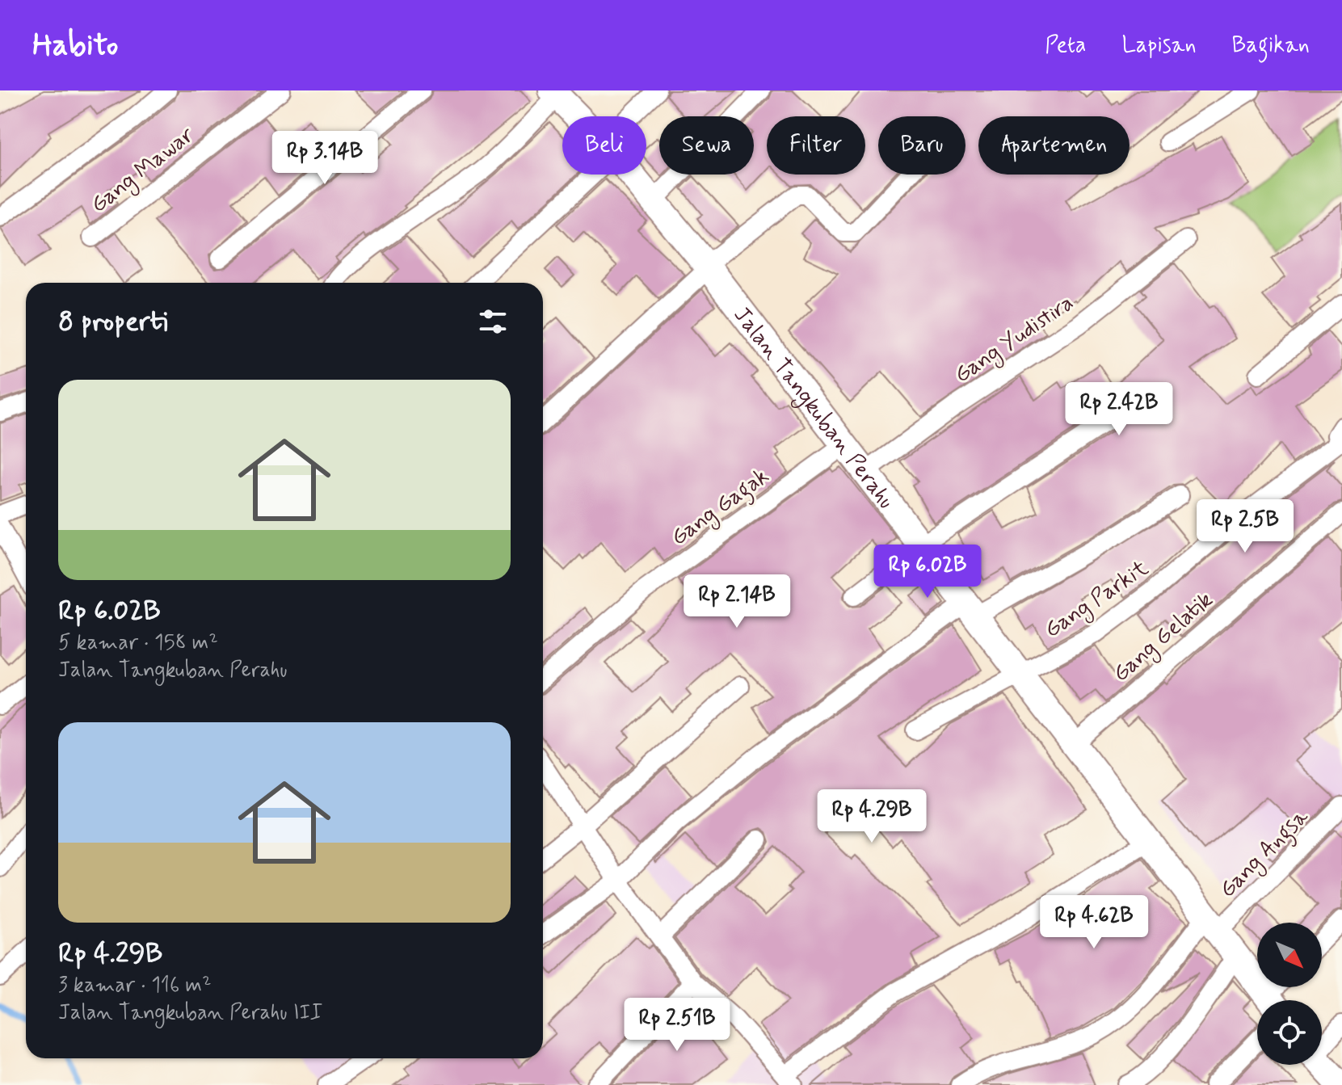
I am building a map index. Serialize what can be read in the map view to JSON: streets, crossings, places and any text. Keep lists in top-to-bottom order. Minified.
{"streets":{"street":["Gang Mawar","Gang Yudistira","Jalan Tangkuban Perahu","Gang Gagak","Gang Parkit","Gang Gelatik","Gang Angsa"]},"crossings":[["Gang Yudistira","Jalan Tangkuban Perahu"],["Jalan Tangkuban Perahu","Gang Gagak"],["Jalan Tangkuban Perahu","Gang Parkit"],["Jalan Tangkuban Perahu","Gang Gelatik"],["Jalan Tangkuban Perahu","Gang Angsa"]],"north":"bottom right","page":{"header":"Habito","nav":["Peta","Lapisan","Bagikan"],"chip":["Beli","Sewa","Filter","Baru","Apartemen"],"price":["Rp 3.14B","Rp 2.42B","Rp 2.5B","Rp 6.02B","Rp 2.14B","Rp 4.29B","Rp 4.62B","Rp 2.51B"],"heading":"8 properti","list":[{"name":"Rp 6.02B","note":"5 kamar · 158 m² · Jalan Tangkuban Perahu"},{"name":"Rp 4.29B","note":"3 kamar · 116 m² · Jalan Tangkuban Perahu III"}]}}
